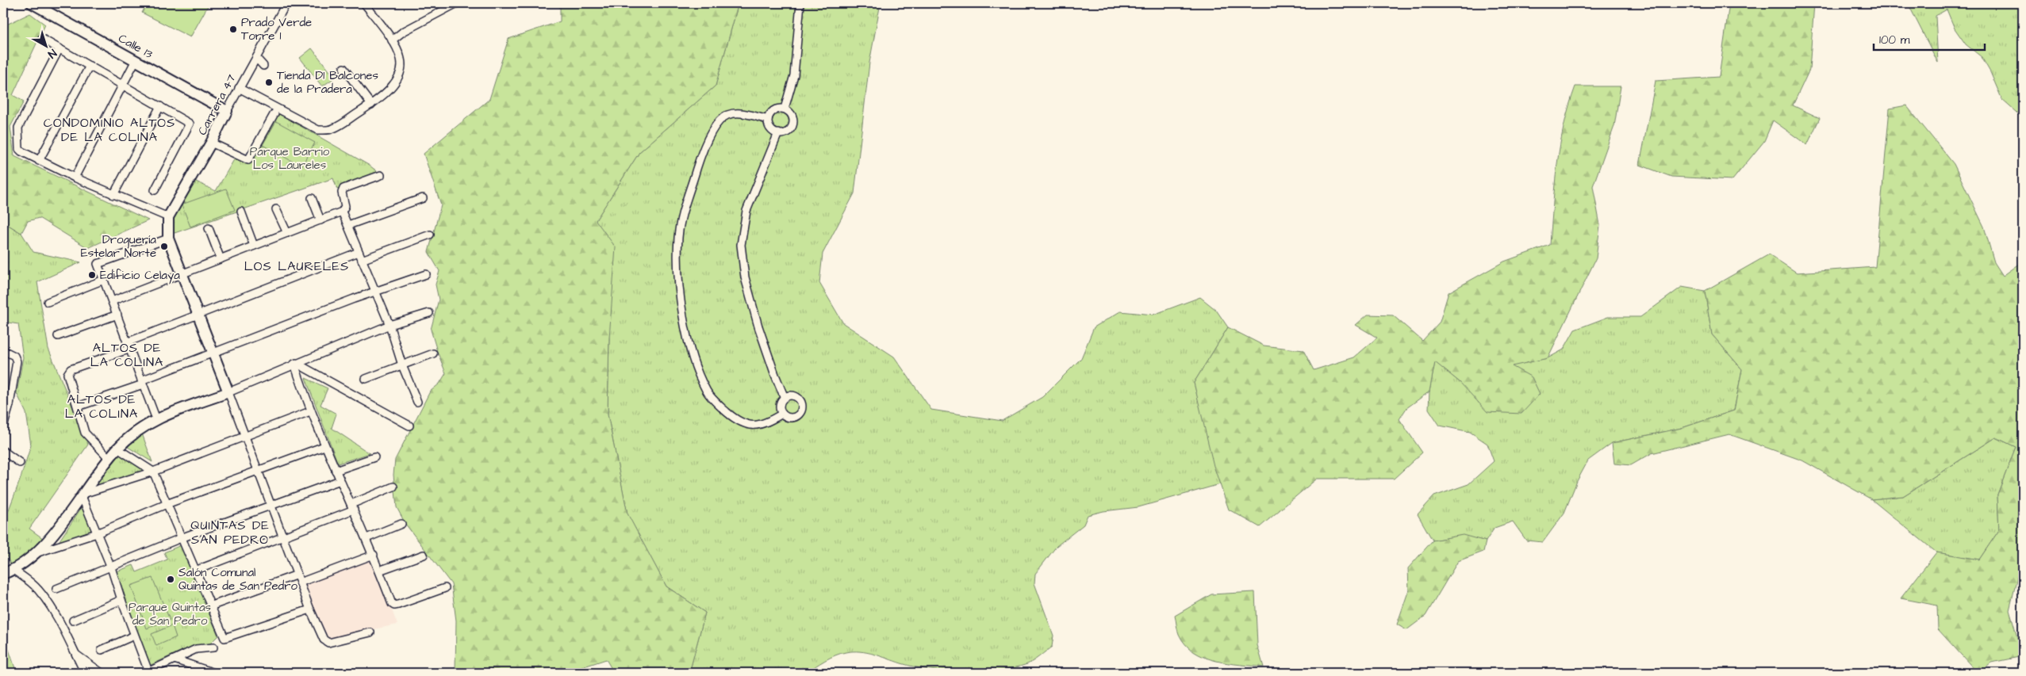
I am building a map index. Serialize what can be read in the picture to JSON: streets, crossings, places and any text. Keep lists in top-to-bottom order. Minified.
{"streets":{"street":["Calle 13","Carrera 47"]},"crossings":[["Calle 13","Carrera 47"]],"districts":["CONDOMINIO ALTOS DE LA COLINA","LOS LAURELES","ALTOS DE LA COLINA","ALTOS DE LA COLINA","QUINTAS DE SAN PEDRO"],"parks":["Parque Barrio Los Laureles","Parque Quintas de San Pedro"],"places":["Prado Verde Torre 1","Tienda D1 Balcones de la Pradera","Droguería Estelar Norte","Edificio Celaya","Salón Comunal Quintas de San Pedro"],"scale_bar":"100 m","north":"bottom right"}
